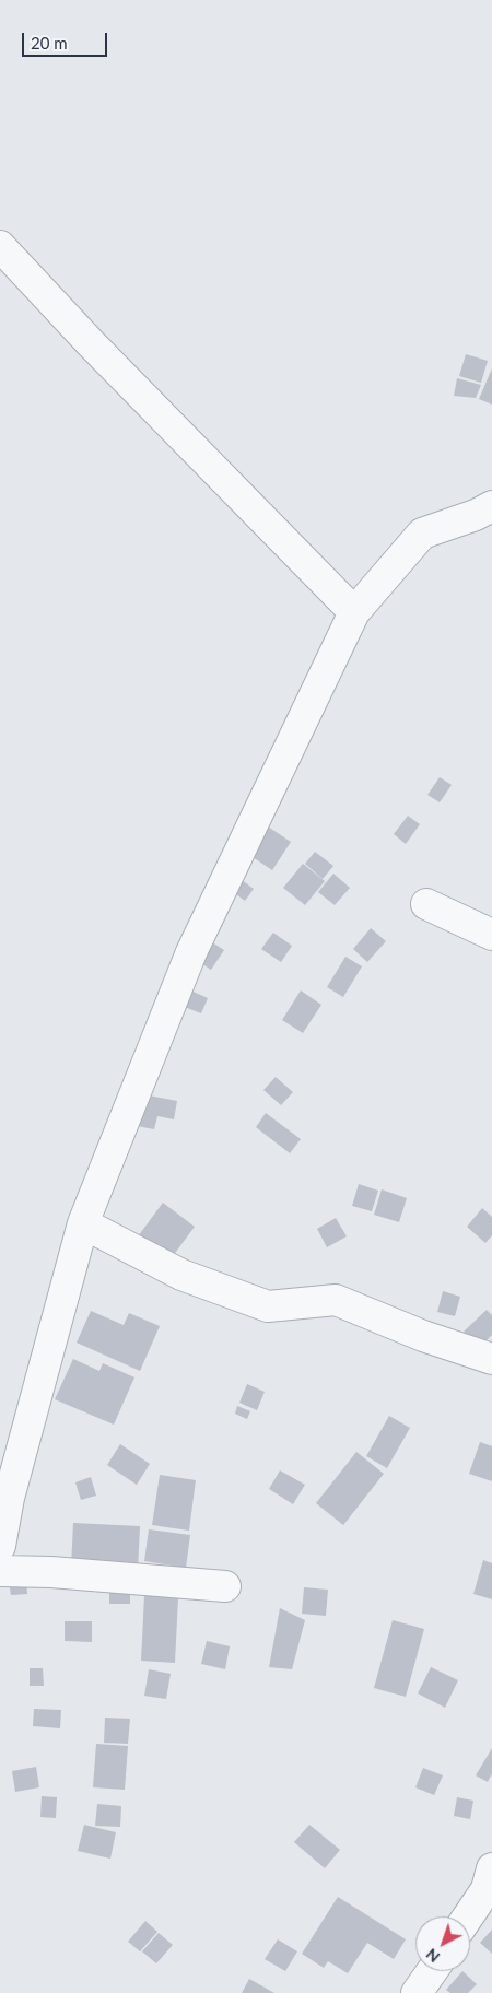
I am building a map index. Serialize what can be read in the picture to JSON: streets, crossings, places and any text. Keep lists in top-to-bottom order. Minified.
{"scale_bar":"20 m","north":"bottom left"}
